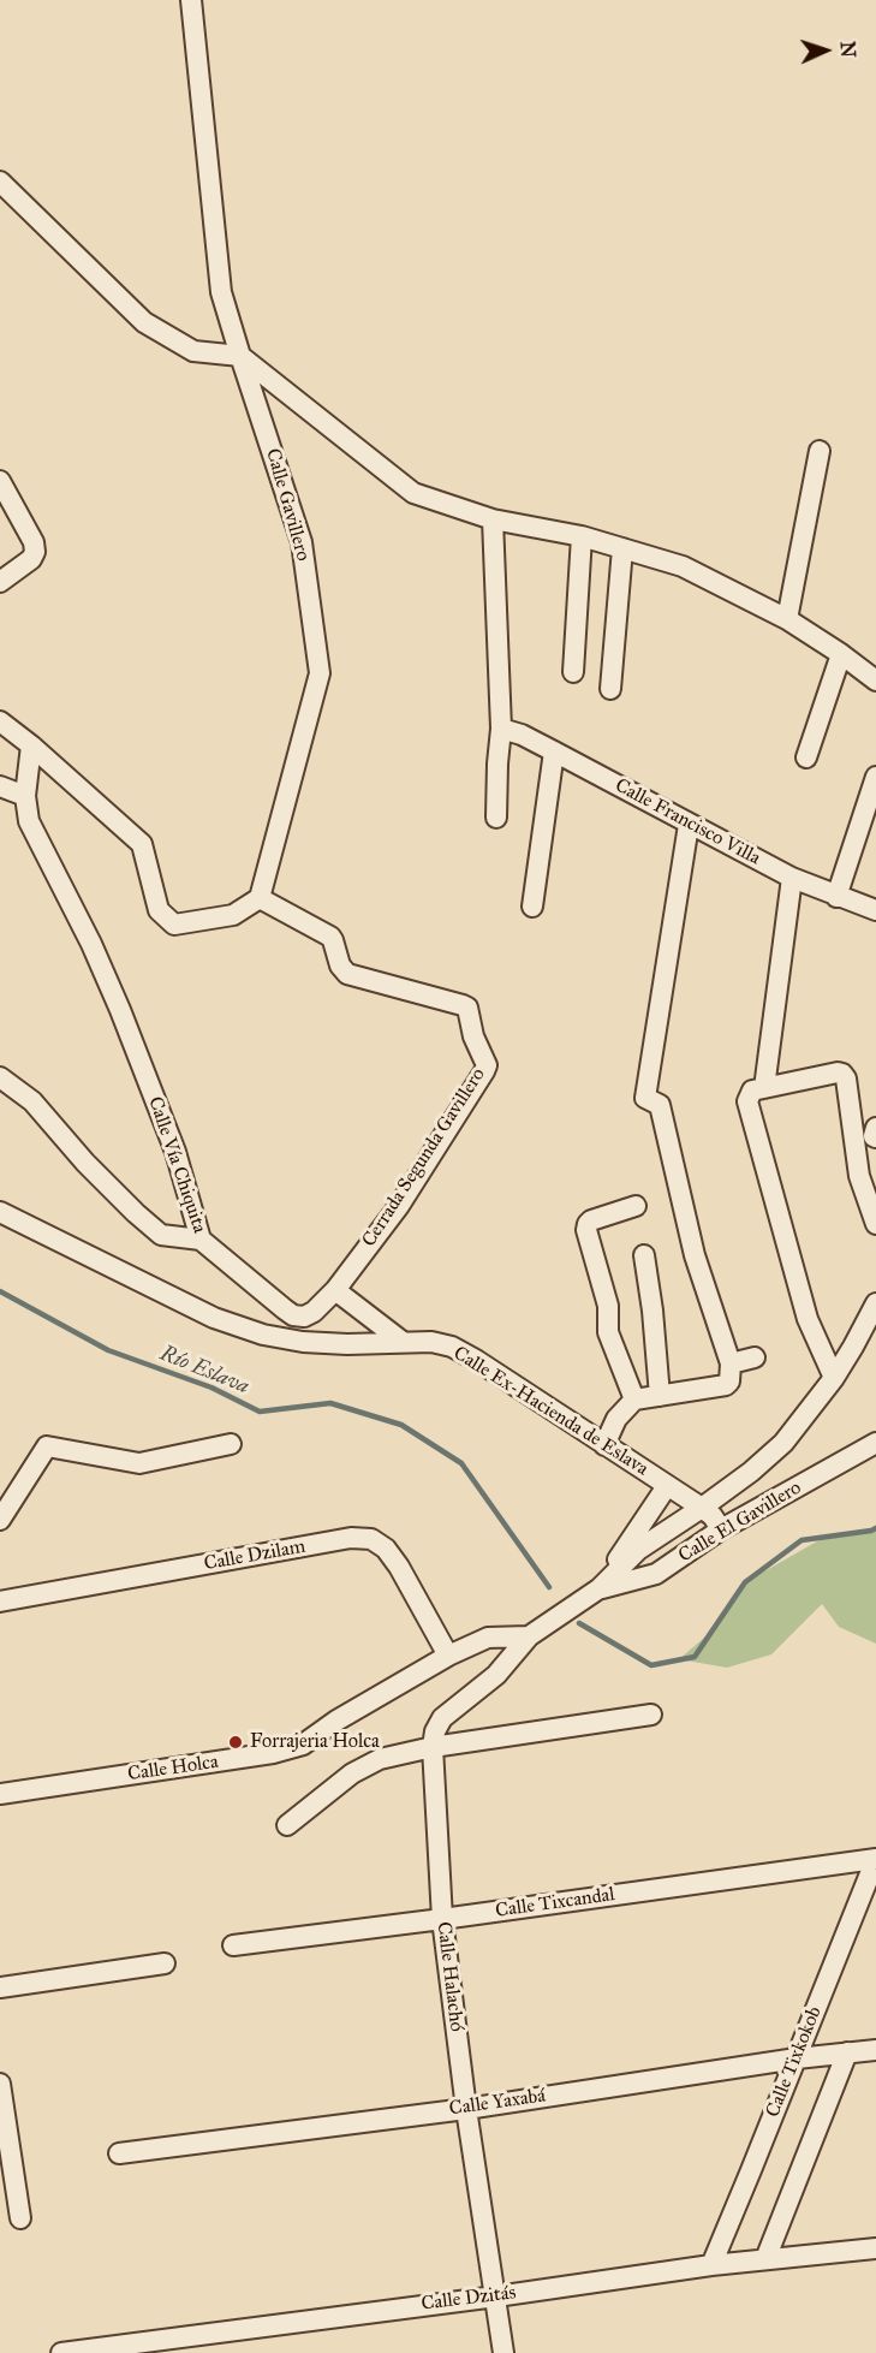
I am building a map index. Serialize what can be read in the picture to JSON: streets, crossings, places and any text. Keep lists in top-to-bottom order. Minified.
{"streets":{"street":["Calle Gavillero","Calle Francisco Villa","Cerrada Segunda Gavillero","Calle Vía Chiquita","Calle Ex-Hacienda de Eslava","Calle El Gavillero","Calle Dzilam","Calle Holca","Calle Tixcandal","Calle Halachó","Calle Tixkokob","Calle Yaxabá","Calle Dzitás"]},"crossings":[["Calle Gavillero","Cerrada Segunda Gavillero"],["Cerrada Segunda Gavillero","Calle Vía Chiquita"],["Calle Ex-Hacienda de Eslava","Calle El Gavillero"],["Calle El Gavillero","Calle Halachó"],["Calle Dzilam","Calle Holca"],["Calle Holca","Calle Halachó"],["Calle Tixcandal","Calle Halachó"],["Calle Tixcandal","Calle Tixkokob"],["Calle Halachó","Calle Yaxabá"],["Calle Halachó","Calle Dzitás"],["Calle Tixkokob","Calle Yaxabá"],["Calle Tixkokob","Calle Dzitás"]],"water":["Río Eslava"],"places":["Forrajeria Holca"],"north":"right"}
